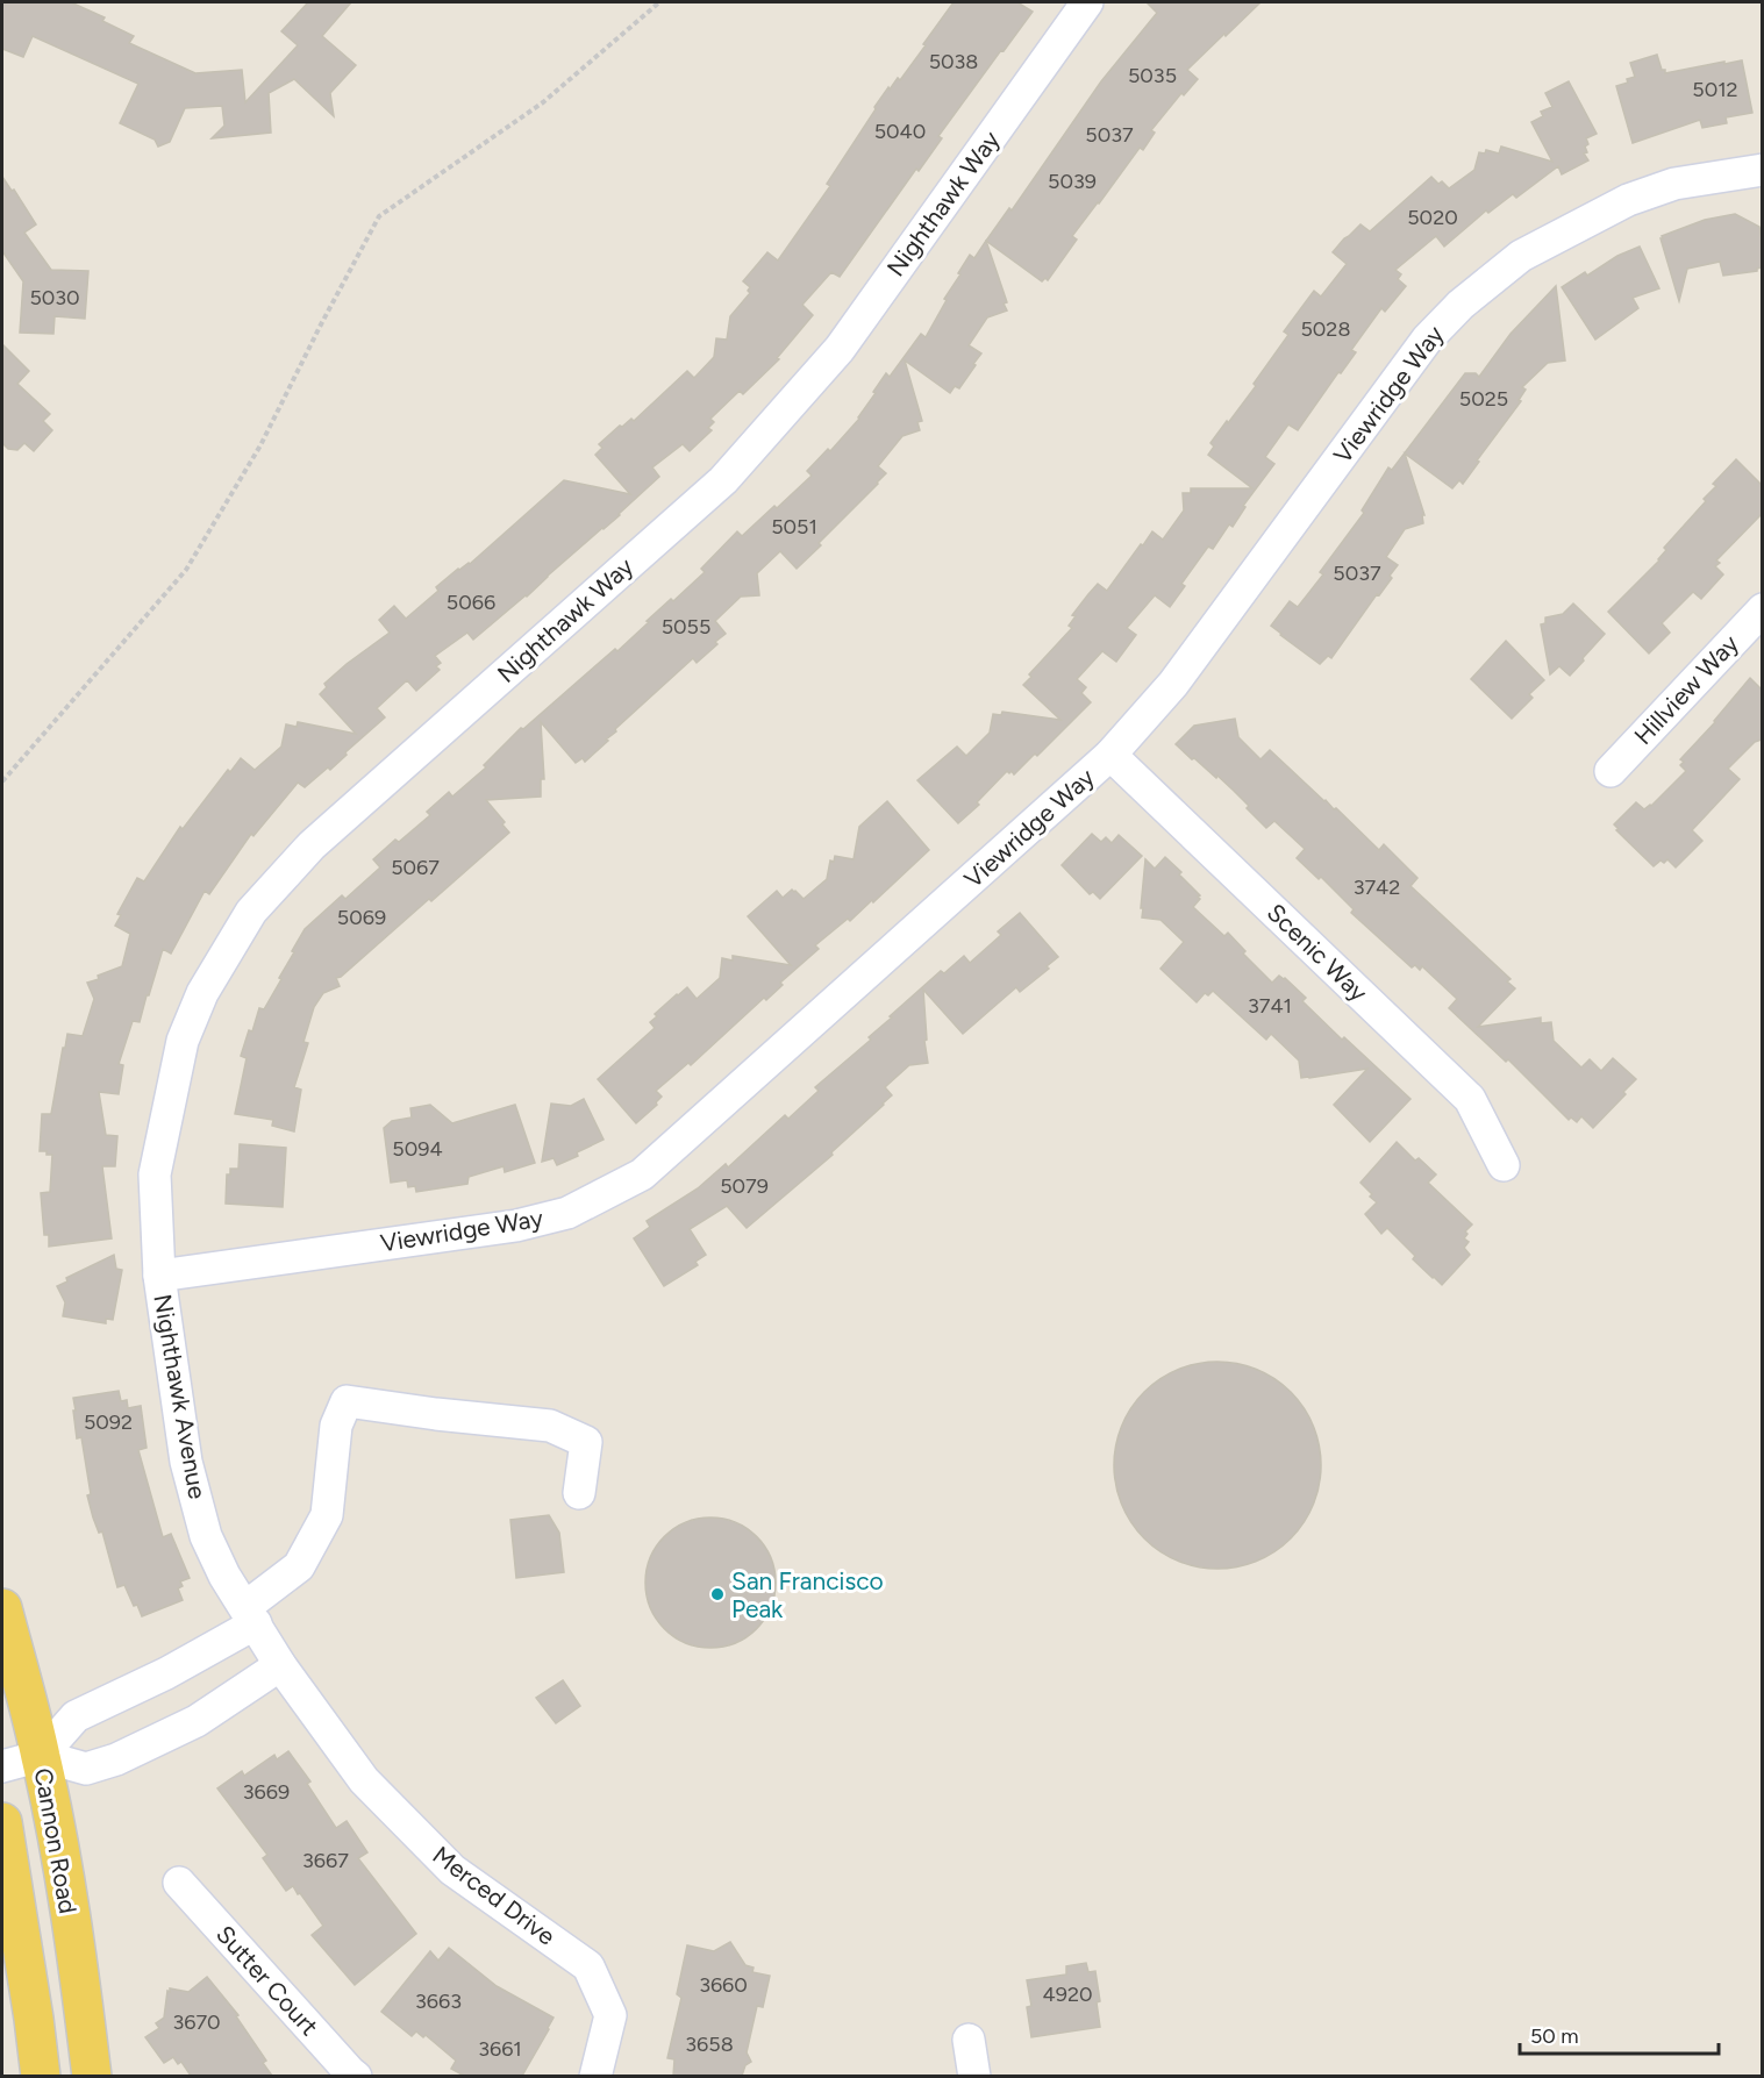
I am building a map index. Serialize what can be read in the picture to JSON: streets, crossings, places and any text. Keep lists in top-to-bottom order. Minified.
{"streets":{"main road":["Cannon Road"],"street":["Nighthawk Way","Viewridge Way","Hillview Way","Scenic Way","Nighthawk Avenue","Merced Drive","Sutter Court"]},"crossings":[["Nighthawk Way","Viewridge Way"],["Nighthawk Way","Nighthawk Avenue"],["Viewridge Way","Scenic Way"],["Viewridge Way","Nighthawk Avenue"],["Nighthawk Avenue","Merced Drive"]],"places":["San Francisco Peak"],"house_numbers":["5038","5035","5012","5040","5037","5039","5020","5030","5028","5025","5051","5037","5066","5055","5067","3742","5069","3741","5094","5079","5092","3669","3667","3660","4920","3663","3670","3658","3661"],"scale_bar":"50 m"}
